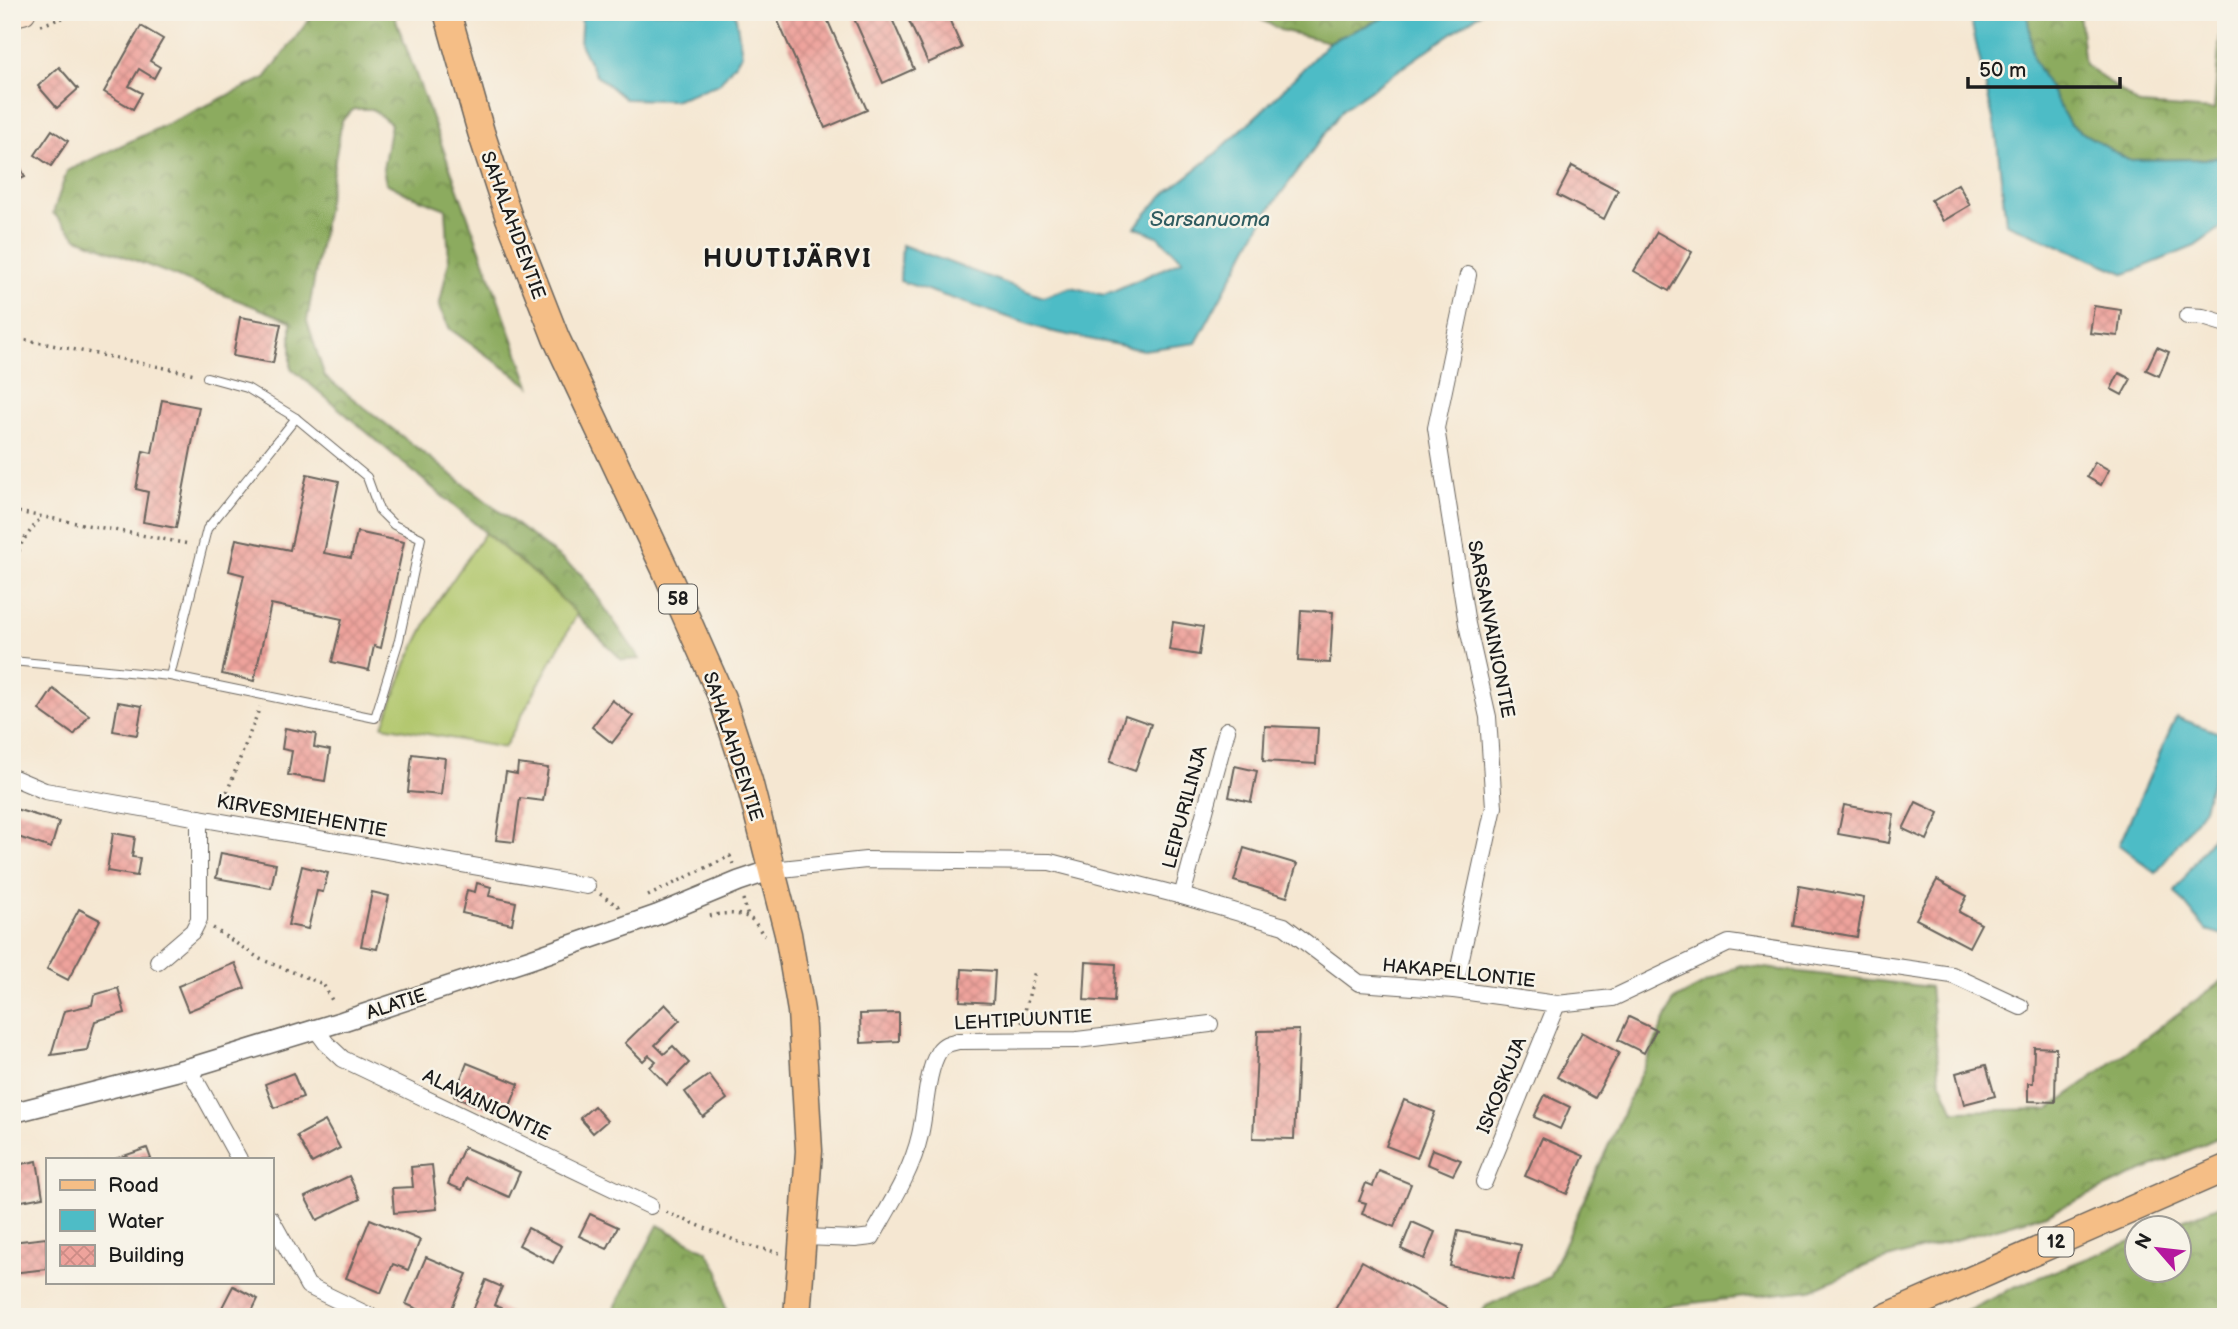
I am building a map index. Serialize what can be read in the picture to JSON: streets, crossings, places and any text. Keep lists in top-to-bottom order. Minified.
{"streets":{"main road":["SAHALAHDENTIE","58","12"],"street":["SARSANVAINIONTIE","LEIPURILINJA","KIRVESMIEHENTIE","HAKAPELLONTIE","ALATIE","LEHTIPUUNTIE","ISKOSKUJA","ALAVAINIONTIE"]},"crossings":[["SAHALAHDENTIE","HAKAPELLONTIE"],["SAHALAHDENTIE","ALATIE"],["SAHALAHDENTIE","LEHTIPUUNTIE"],["SARSANVAINIONTIE","HAKAPELLONTIE"],["LEIPURILINJA","HAKAPELLONTIE"],["HAKAPELLONTIE","ALATIE"],["HAKAPELLONTIE","ISKOSKUJA"],["ALATIE","ALAVAINIONTIE"]],"districts":["HUUTIJÄRVI"],"water":["Sarsanuoma"],"legend":["Road","Water","Building"],"scale_bar":"50 m","north":"top left"}
